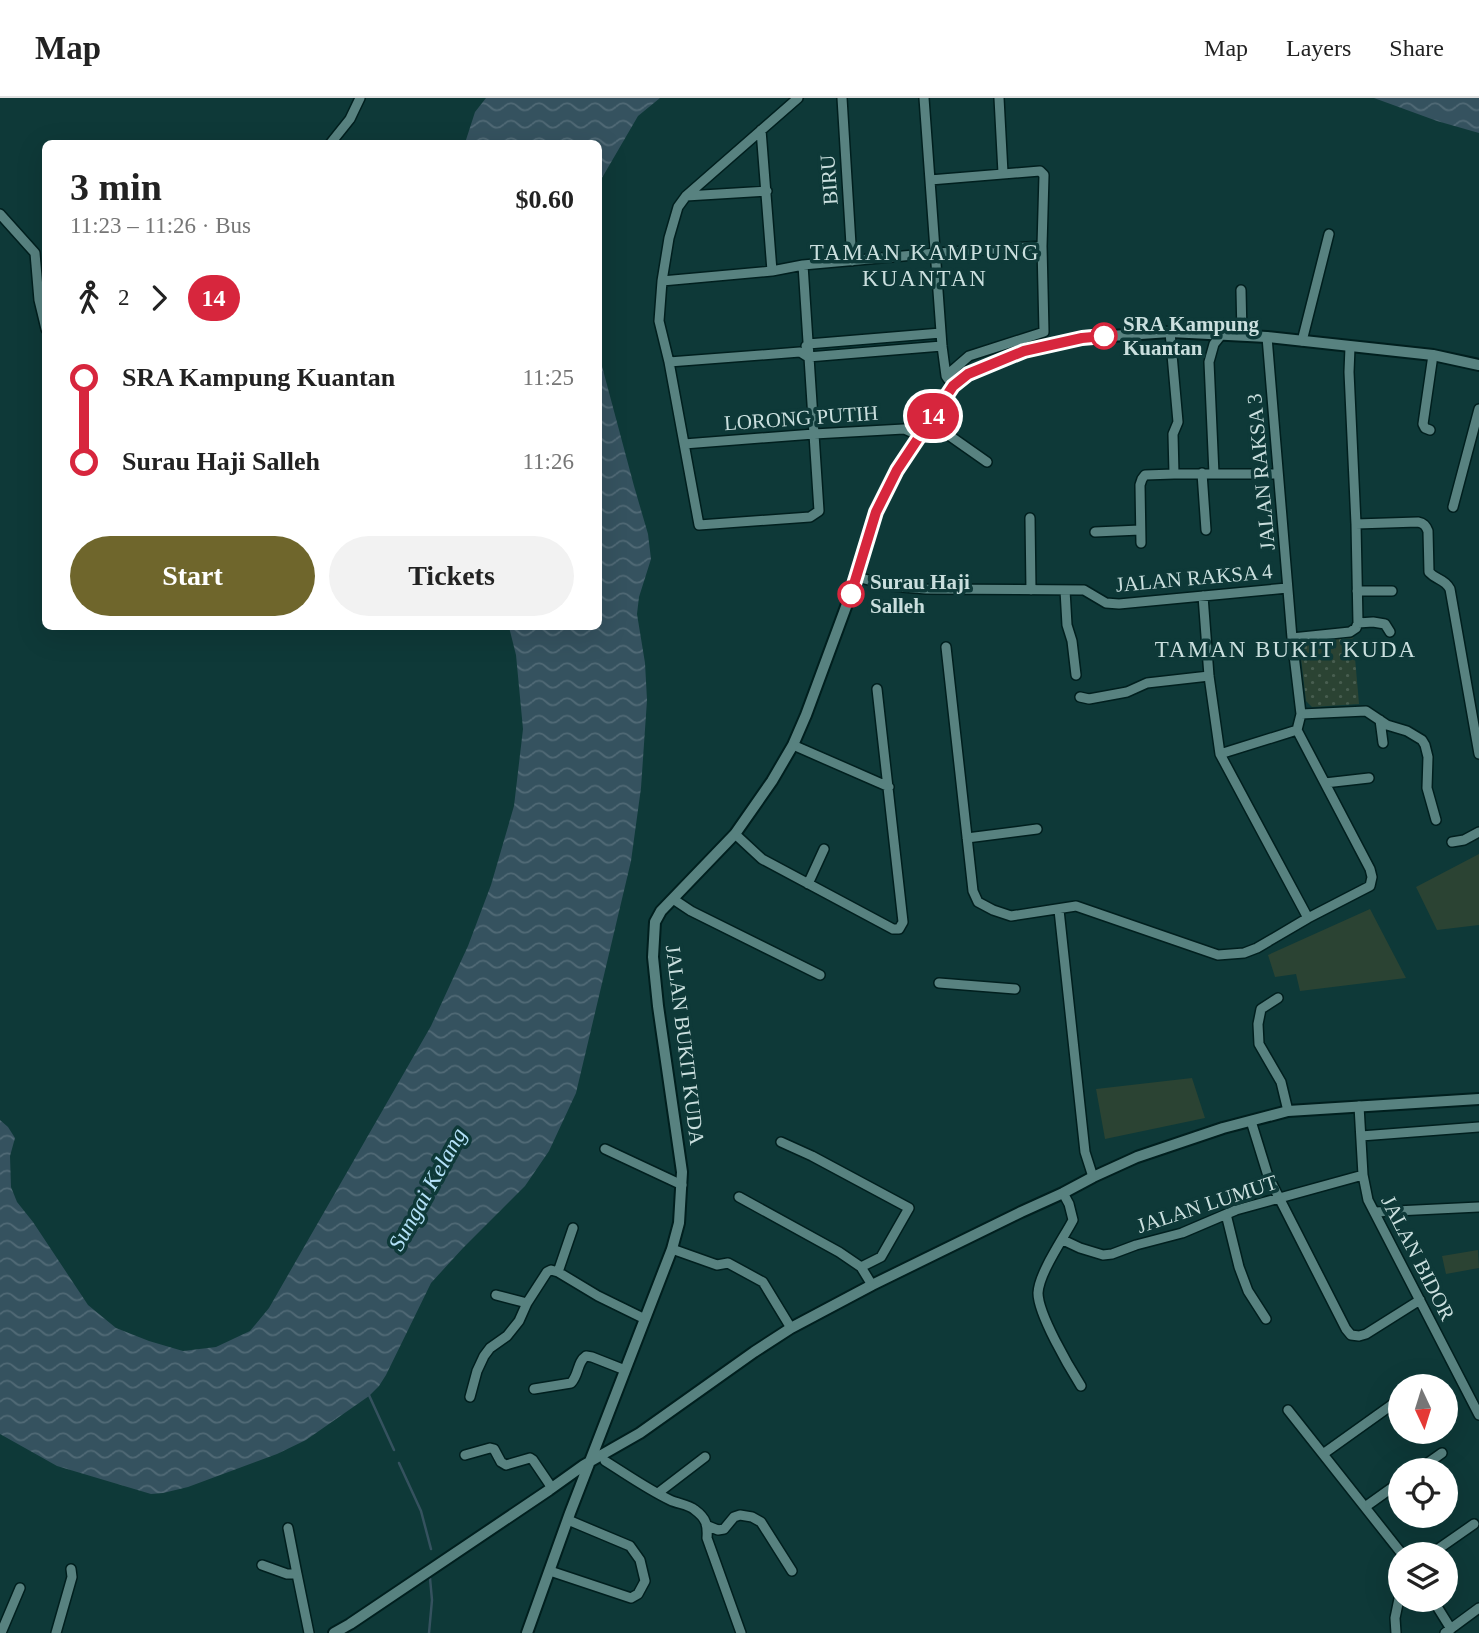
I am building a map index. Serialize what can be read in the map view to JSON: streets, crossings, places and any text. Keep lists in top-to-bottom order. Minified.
{"streets":{"street":["BIRU","LORONG PUTIH","JALAN RAKSA 3","JALAN RAKSA 4","JALAN BUKIT KUDA","JALAN LUMUT","JALAN BIDOR"]},"crossings":[["LORONG PUTIH","JALAN BUKIT KUDA"],["JALAN RAKSA 3","JALAN RAKSA 4"],["JALAN RAKSA 3","JALAN BUKIT KUDA"],["JALAN RAKSA 4","JALAN BUKIT KUDA"],["JALAN LUMUT","JALAN BIDOR"]],"districts":["TAMAN KAMPUNG KUANTAN","TAMAN BUKIT KUDA"],"water":["Sungai Kelang"],"places":["SRA Kampung Kuantan","Surau Haji Salleh"],"lines":["bus line 14"],"north":"bottom","page":{"header":"Map","nav":["Map","Layers","Share"],"on_map":"14","heading":["3 min","11:23 – 11:26 · Bus","$0.60"],"legs":["2","14"],"list":[{"name":"SRA Kampung Kuantan","value":"11:25"},{"name":"Surau Haji Salleh","value":"11:26"}],"buttons":["Start","Tickets"]}}
